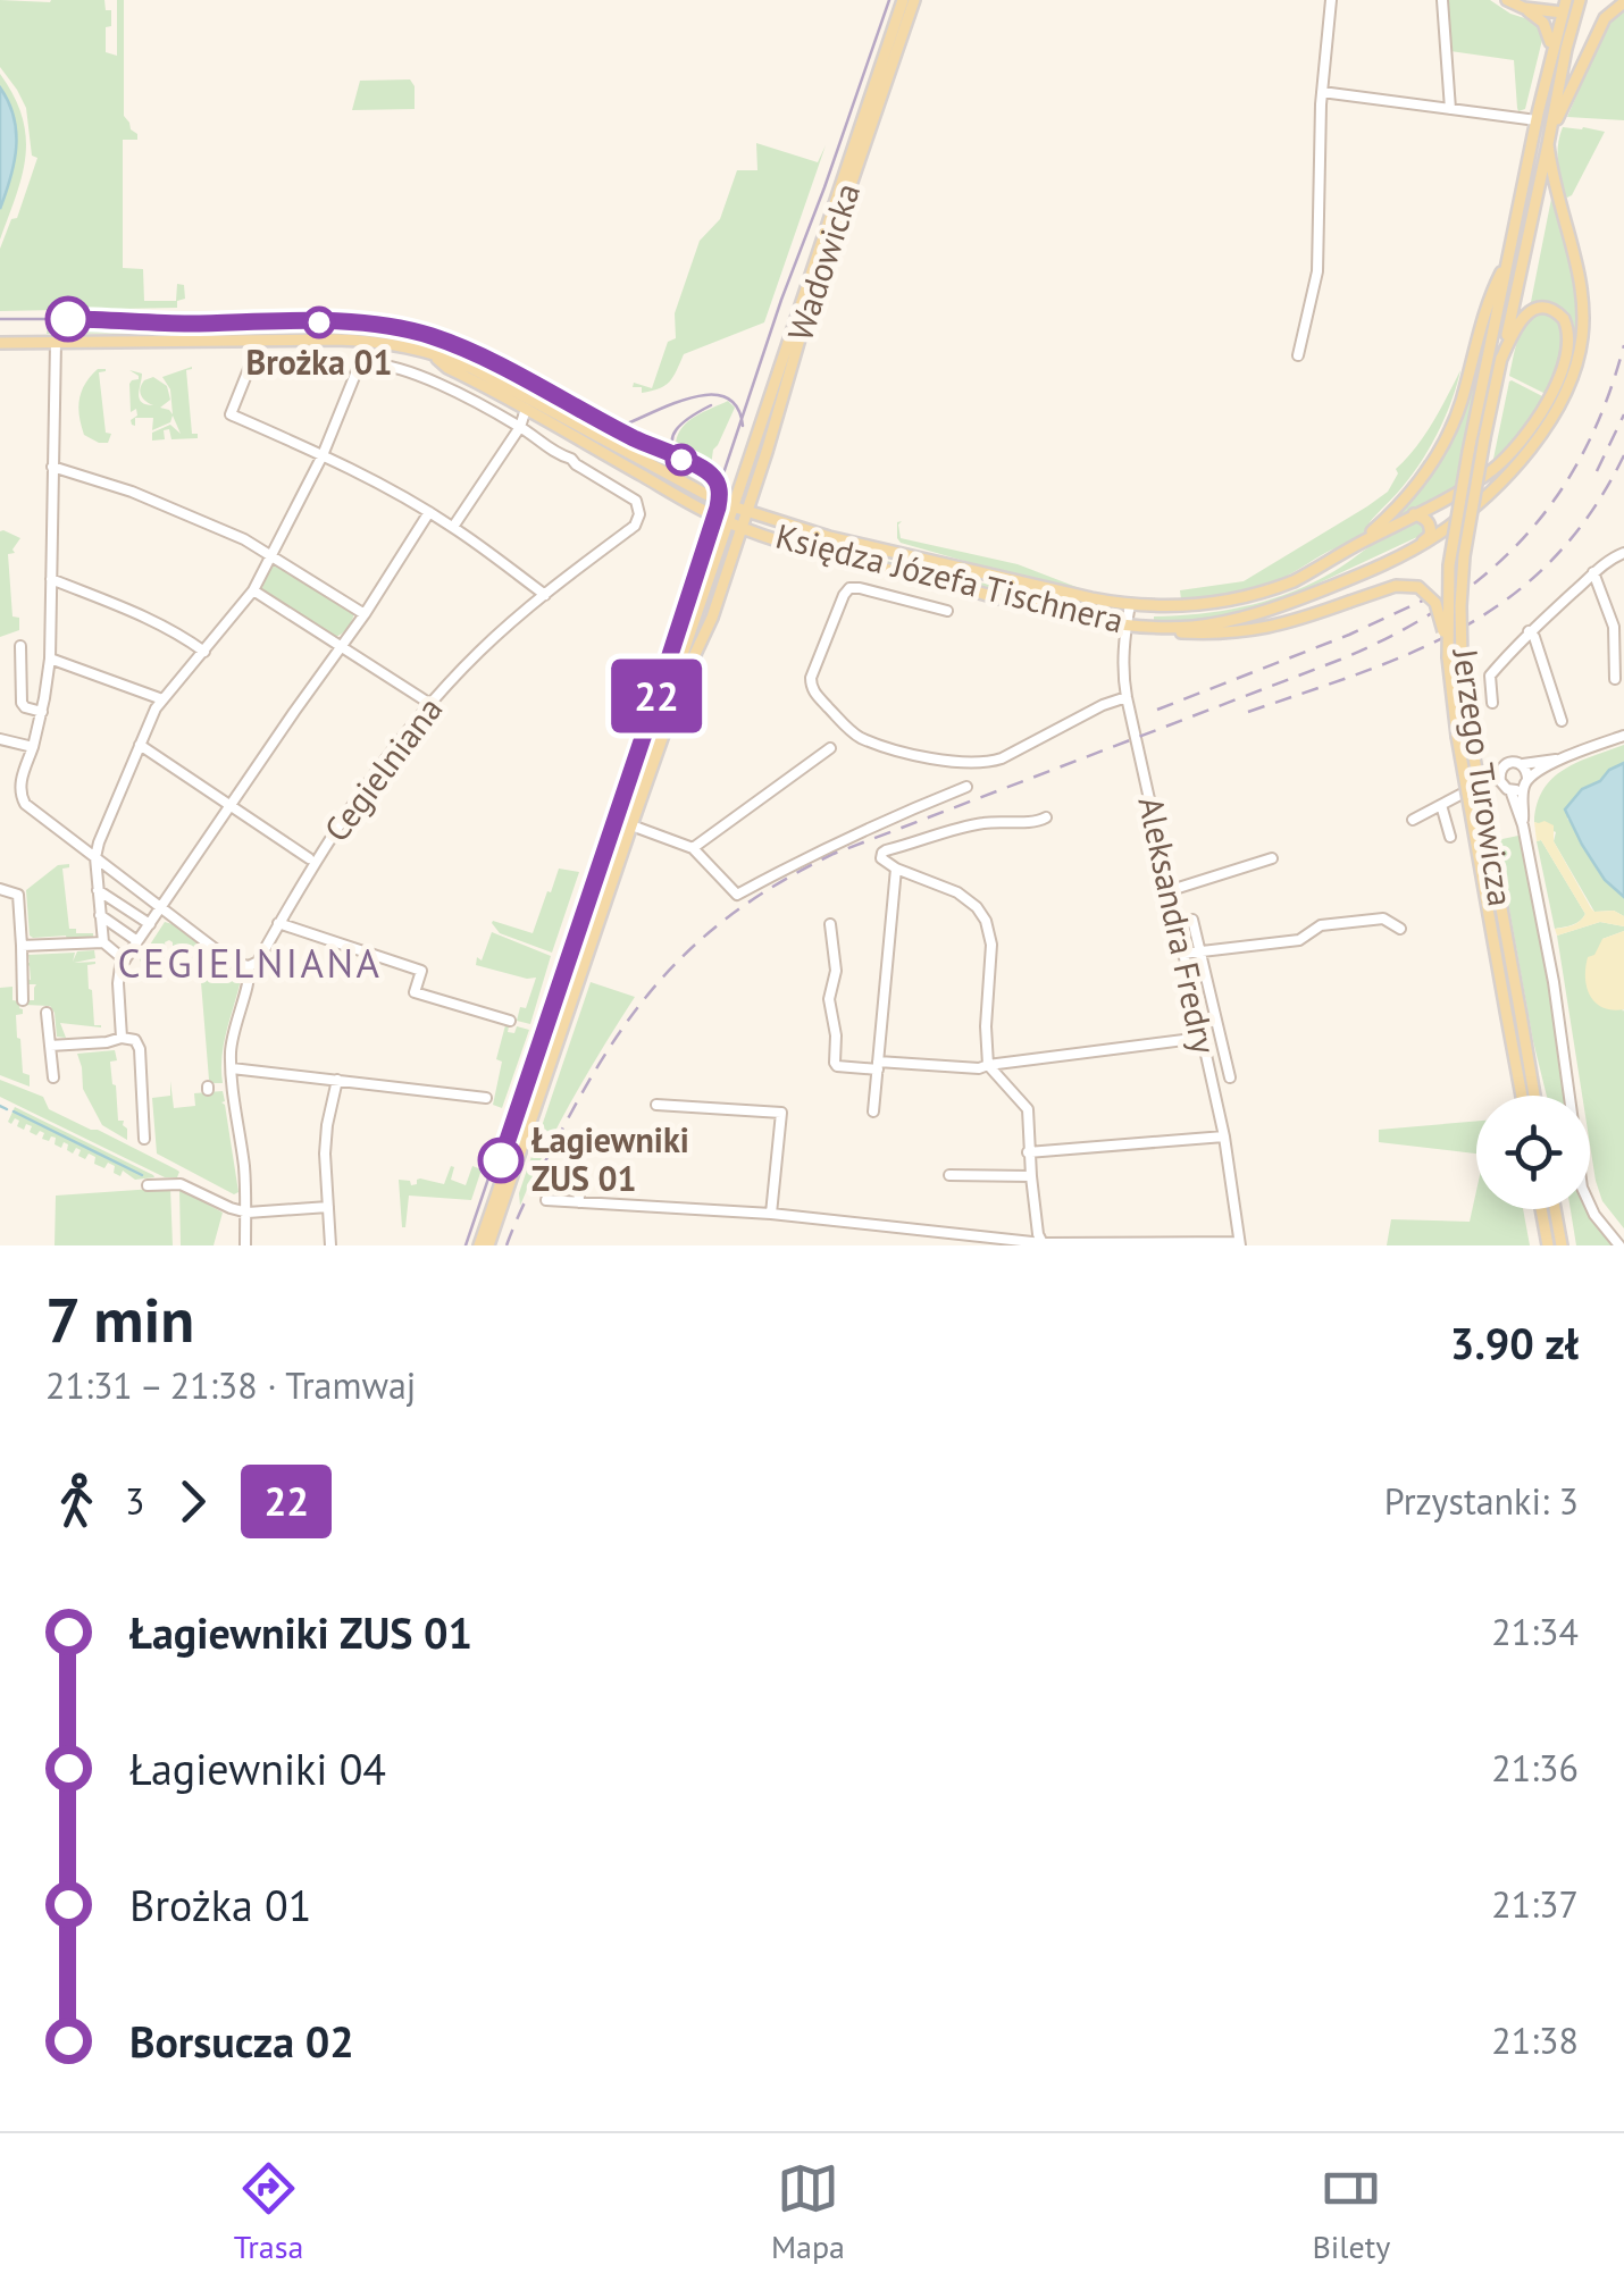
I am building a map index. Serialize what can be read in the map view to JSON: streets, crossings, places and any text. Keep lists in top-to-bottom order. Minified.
{"streets":{"main road":["Wadowicka","Księdza Józefa Tischnera","Jerzego Turowicza"],"street":["Cegielniana","Aleksandra Fredry"]},"crossings":[["Wadowicka","Księdza Józefa Tischnera"],["Księdza Józefa Tischnera","Jerzego Turowicza"],["Księdza Józefa Tischnera","Aleksandra Fredry"]],"districts":["CEGIELNIANA"],"places":["Brożka 01","Łagiewniki ZUS 01"],"lines":["tram line 22"],"page":{"on_map":"22","heading":["7 min","21:31 – 21:38 · Tramwaj","3.90 zł"],"legs":["3","22","Przystanki: 3"],"list":[{"name":"Łagiewniki ZUS 01","value":"21:34"},{"name":"Łagiewniki 04","value":"21:36"},{"name":"Brożka 01","value":"21:37"},{"name":"Borsucza 02","value":"21:38"}],"tabs":["Trasa","Mapa","Bilety"]}}
